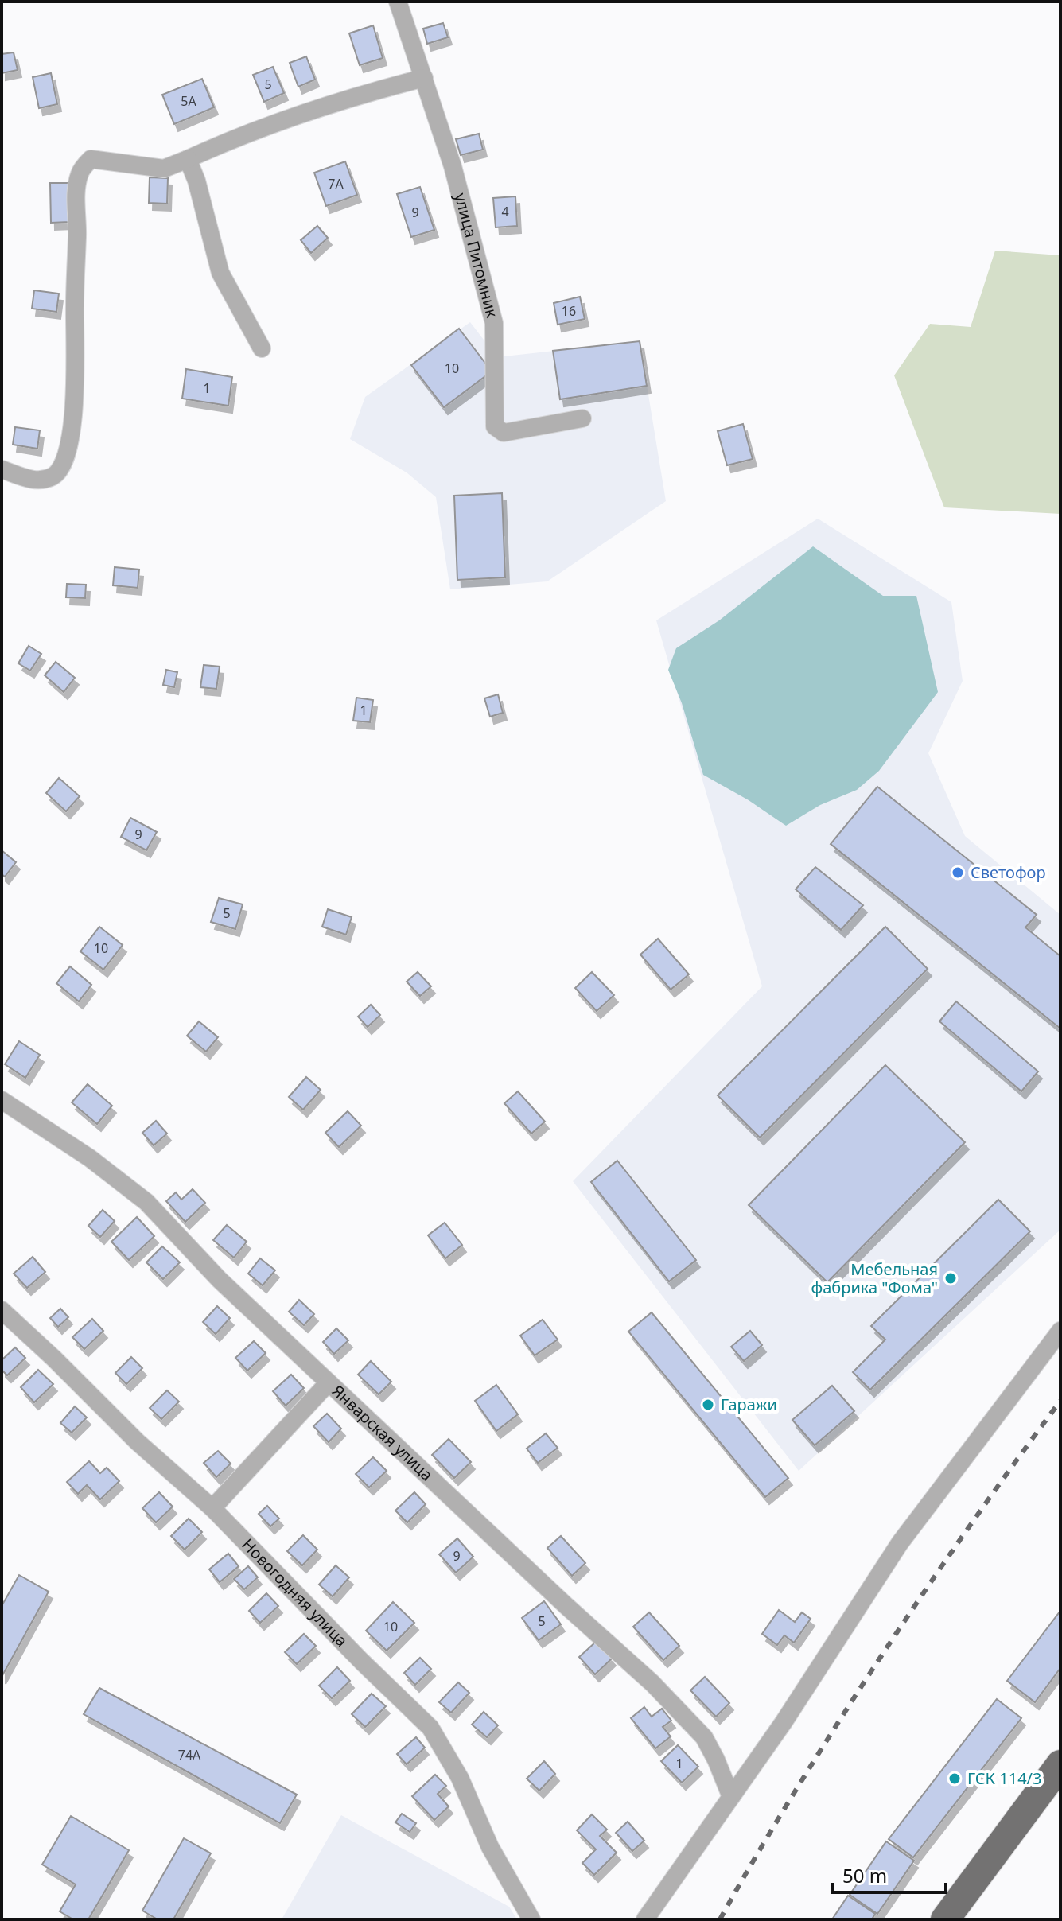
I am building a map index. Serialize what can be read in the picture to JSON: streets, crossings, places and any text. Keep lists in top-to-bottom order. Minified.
{"streets":{"street":["улица Питомник","Январская улица","Новогодняя улица"]},"places":["Светофор","Мебельная фабрика \"Фома\"","Гаражи","ГСК 114/3"],"house_numbers":["5","5А","7А","4","9","16","10","1","1","9","5","10","9","5","10","74А","1"],"scale_bar":"50 m"}
